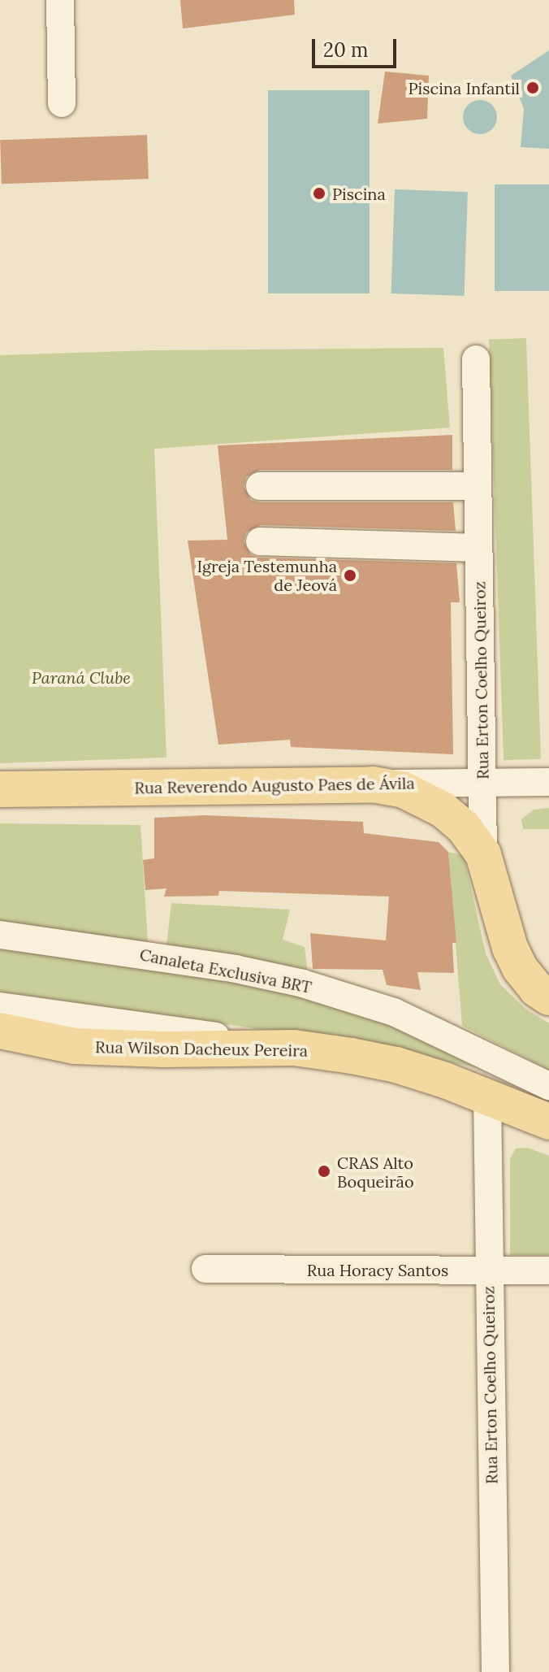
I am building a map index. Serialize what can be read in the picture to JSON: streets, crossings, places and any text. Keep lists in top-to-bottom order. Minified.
{"streets":{"main road":["Rua Erton Coelho Queiroz","Rua Reverendo Augusto Paes de Ávila","Rua Wilson Dacheux Pereira"],"street":["Canaleta Exclusiva BRT","Rua Horacy Santos"]},"crossings":[["Rua Erton Coelho Queiroz","Rua Reverendo Augusto Paes de Ávila"],["Rua Erton Coelho Queiroz","Rua Wilson Dacheux Pereira"],["Rua Erton Coelho Queiroz","Rua Horacy Santos"]],"parks":["Paraná Clube"],"places":["Piscina Infantil","Piscina","Igreja Testemunha de Jeová","CRAS Alto Boqueirão"],"scale_bar":"20 m"}
